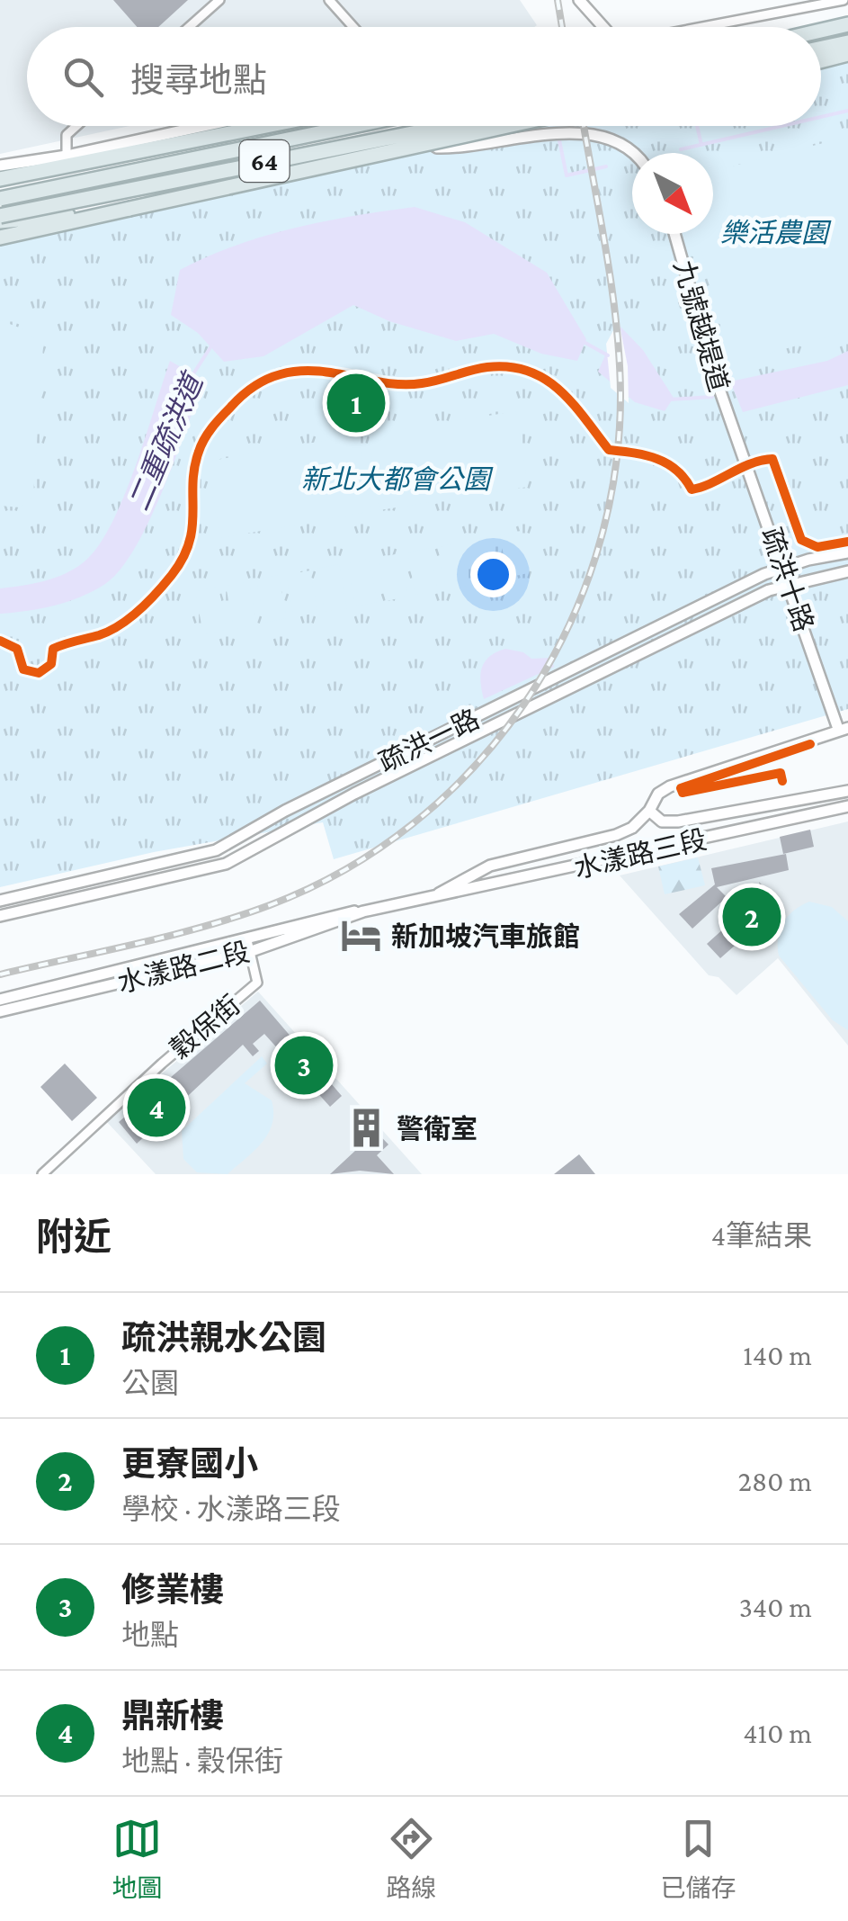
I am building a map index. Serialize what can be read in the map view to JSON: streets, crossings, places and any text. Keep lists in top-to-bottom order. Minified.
{"streets":{"highway":["64"],"street":["九號越堤道","疏洪十路","疏洪一路","水漾路三段","水漾路二段","穀保街"]},"crossings":[["九號越堤道","疏洪十路"],["疏洪十路","疏洪一路"],["水漾路三段","水漾路二段"],["水漾路二段","穀保街"]],"water":["二重疏洪道"],"parks":["樂活農園","新北大都會公園"],"places":{"hotel":["新加坡汽車旅館"],"building":["警衛室"]},"north":"bottom right","page":{"search":"搜尋地點","pins":["1","2","3","4"],"heading":["附近","4筆結果"],"list":[{"mark":"1","name":"疏洪親水公園","note":"公園","value":"140 m"},{"mark":"2","name":"更寮國小","note":"學校 · 水漾路三段","value":"280 m"},{"mark":"3","name":"修業樓","note":"地點","value":"340 m"},{"mark":"4","name":"鼎新樓","note":"地點 · 穀保街","value":"410 m"}],"nav":["地圖","路線","已儲存"]}}
